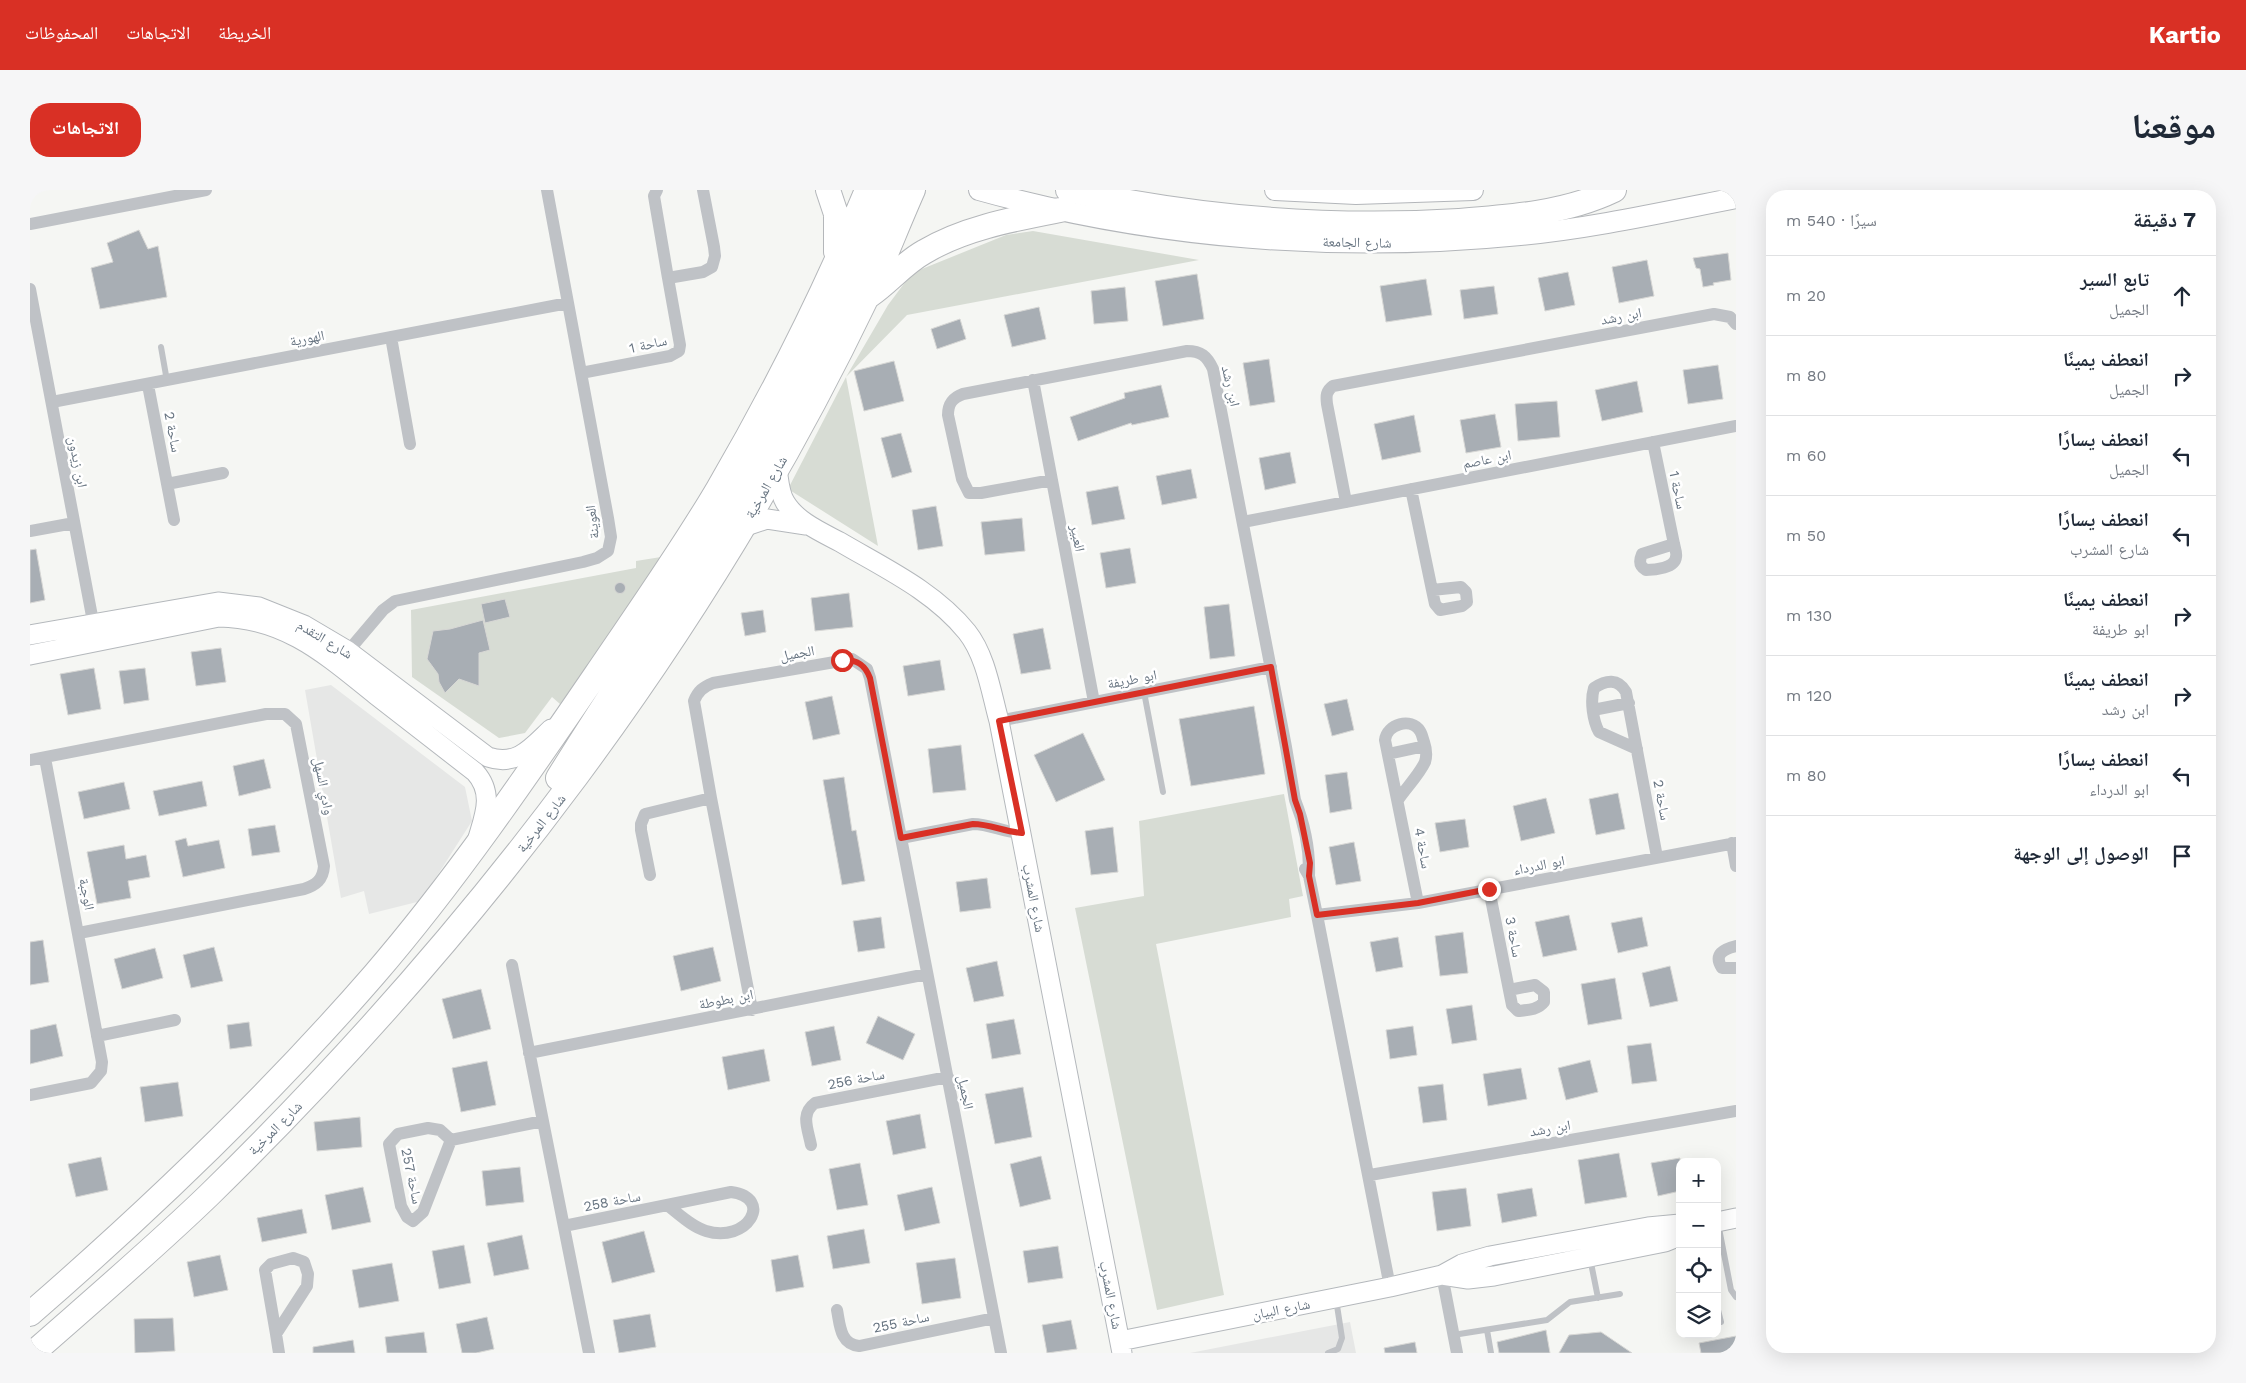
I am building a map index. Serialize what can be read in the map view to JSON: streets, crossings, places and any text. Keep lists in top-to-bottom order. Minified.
{"streets":{"highway":["شارع المرخية"],"main road":["شارع الجامعة"],"street":["ابن رشد","الهورية","ساحة 1","ساحة 2","ابن عاصم","ابن زيدون","العوينة","العبير","شارع التقدم","الجميل","ابو طريفة","وادي السهل","ساحة 4","ابو الدرداء","الوجبة","شارع المشرب","ساحة 3","ابن بطوطة","ساحة 256","ساحة 257","ساحة 258","شارع البيان","ساحة 255"]},"crossings":[["ابن رشد","ابن عاصم"],["ابن رشد","العبير"],["ابن رشد","ابو طريفة"],["ابن رشد","ابو الدرداء"],["ابن رشد","شارع البيان"],["الهورية","ساحة 2"],["الهورية","ابن زيدون"],["الهورية","العوينة"],["ساحة 1","ابن عاصم"],["ساحة 1","العوينة"],["ساحة 2","ابو الدرداء"],["ابن زيدون","شارع التقدم"],["شارع المرخية","شارع المشرب"],["العوينة","شارع التقدم"],["العبير","ابو طريفة"],["الجميل","ابن بطوطة"],["الجميل","ساحة 256"],["الجميل","ساحة 255"],["ابو طريفة","شارع المشرب"],["وادي السهل","الوجبة"],["ساحة 4","ابو الدرداء"],["ابو الدرداء","ساحة 3"],["شارع المشرب","شارع البيان"]],"page":{"header":"Kartio","nav":["الخريطة","الاتجاهات","المحفوظات"],"title":"موقعنا","buttons":"الاتجاهات","heading":["7 دقيقة","سيرًا · 540 m"],"list":[["تابع السير","الجميل","20 m"],["انعطف يمينًا","الجميل","80 m"],["انعطف يسارًا","الجميل","60 m"],["انعطف يسارًا","شارع المشرب","50 m"],["انعطف يمينًا","ابو طريفة","130 m"],["انعطف يمينًا","ابن رشد","120 m"],["انعطف يسارًا","ابو الدرداء","80 m"],"الوصول إلى الوجهة"],"map_buttons":["+","−"]}}
